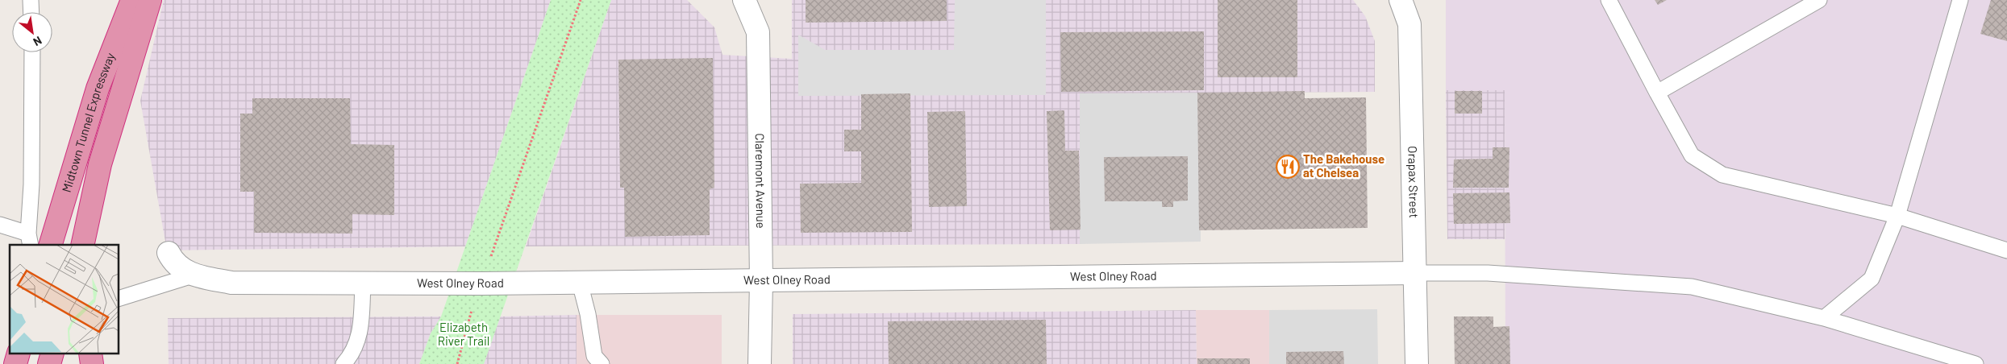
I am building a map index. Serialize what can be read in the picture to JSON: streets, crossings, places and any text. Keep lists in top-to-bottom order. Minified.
{"streets":{"highway":["Midtown Tunnel Expressway"],"street":["Claremont Avenue","Orapax Street","West Olney Road"]},"crossings":[["Claremont Avenue","West Olney Road"],["Orapax Street","West Olney Road"]],"parks":["Elizabeth River Trail"],"places":{"restaurant":["The Bakehouse at Chelsea"]},"north":"bottom right"}
